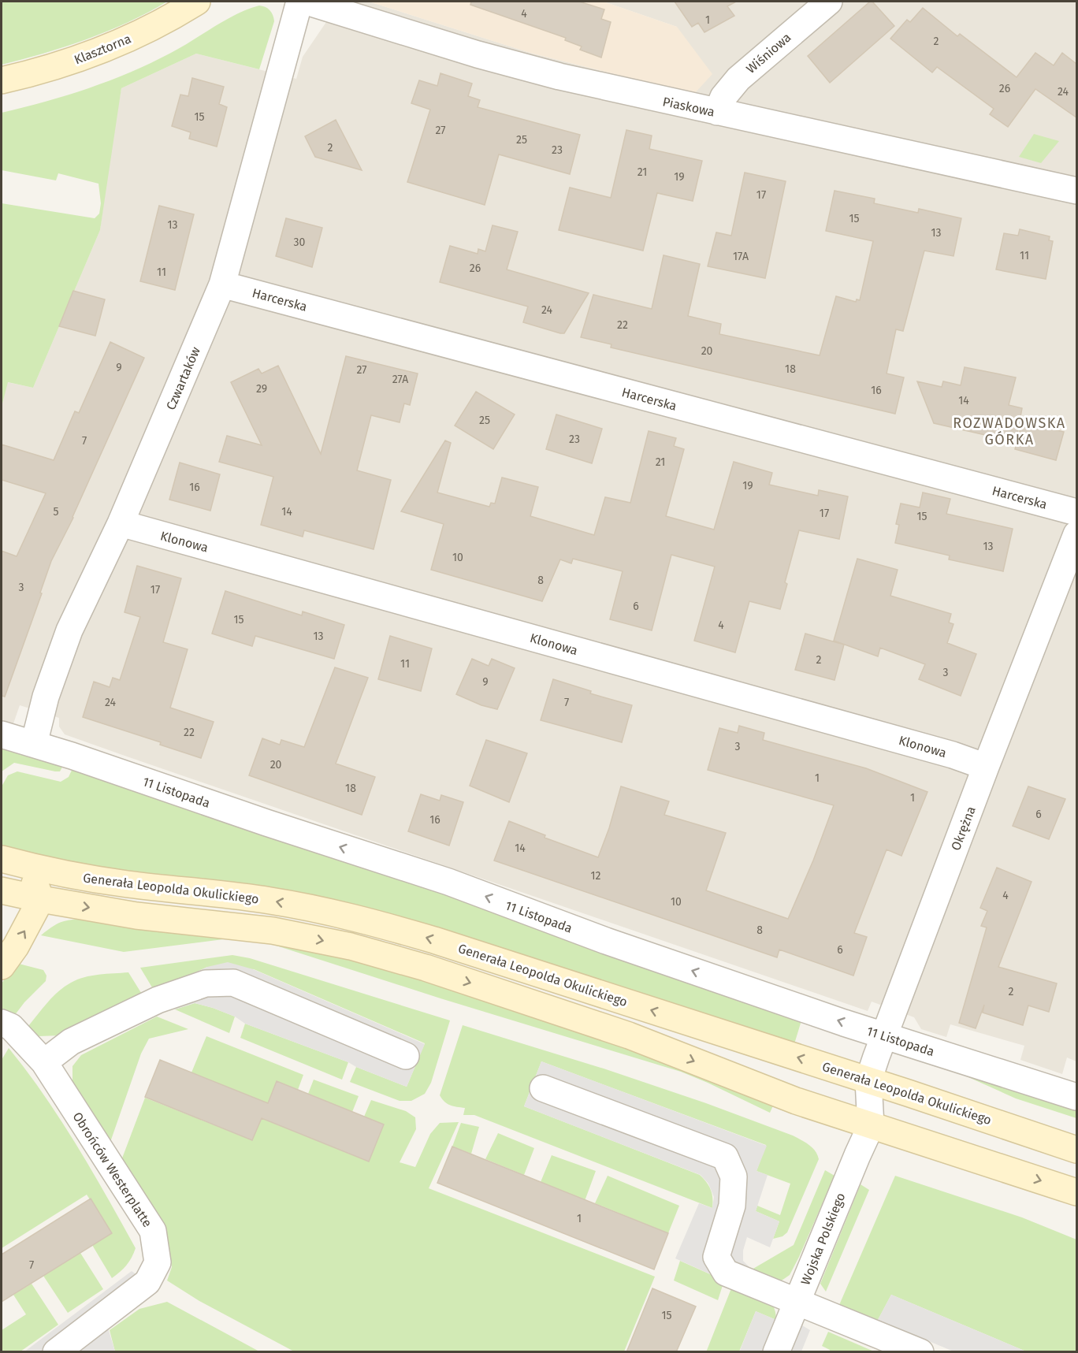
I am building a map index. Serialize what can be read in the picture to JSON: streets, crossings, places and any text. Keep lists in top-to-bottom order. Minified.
{"streets":{"street":["Klasztorna","Wiśniowa","Piaskowa","Harcerska","Czwartaków","Klonowa","11 Listopada","Okrężna","Generała Leopolda Okulickiego","Obrońców Westerplatte","Wojska Polskiego"]},"crossings":[["Wiśniowa","Piaskowa"],["Harcerska","Czwartaków"],["Czwartaków","Klonowa"],["Czwartaków","11 Listopada"],["Klonowa","Okrężna"],["11 Listopada","Okrężna"],["Okrężna","Generała Leopolda Okulickiego"],["Okrężna","Wojska Polskiego"]],"districts":["ROZWADOWSKA GÓRKA"],"house_numbers":["4","1","2","26","24","15","27","25","2","23","21","19","17","15","13","13","30","11","17A","26","11","24","22","20","9","18","27","27A","29","16","14","25","23","7","21","19","16","5","14","17","15","13","10","8","3","17","6","15","4","13","2","11","3","9","24","7","22","3","20","1","18","1","6","16","14","12","4","10","8","6","2","1","7","15"]}
